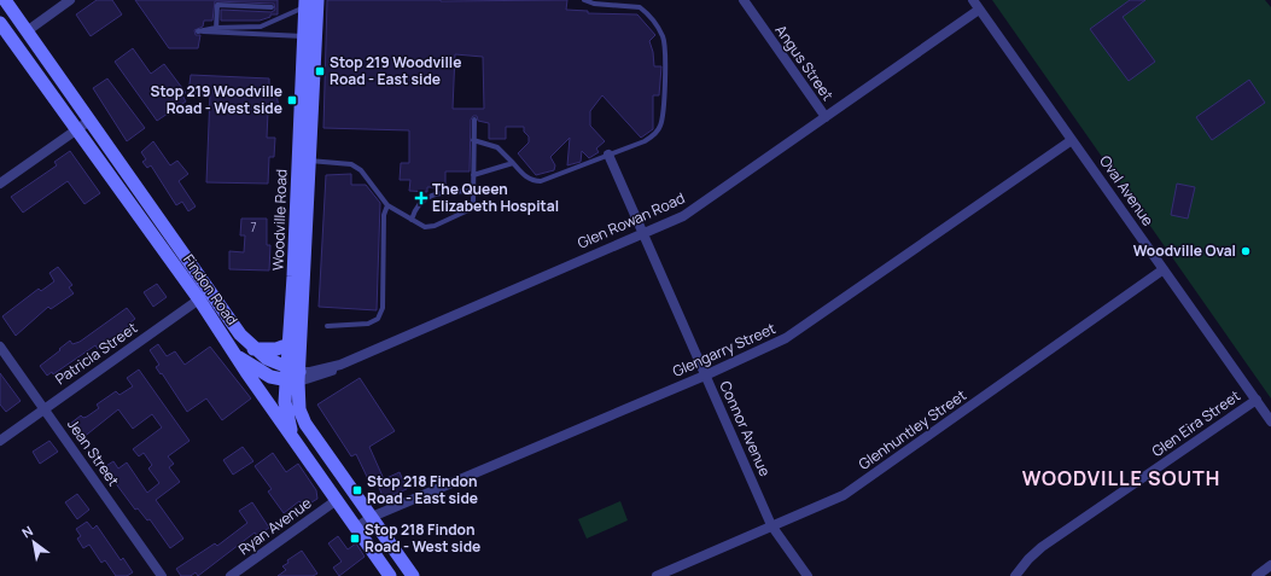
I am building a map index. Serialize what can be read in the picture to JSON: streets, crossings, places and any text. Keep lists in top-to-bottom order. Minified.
{"streets":{"main road":["Woodville Road","Findon Road"],"street":["Angus Street","Oval Avenue","Glen Rowan Road","Glengarry Street","Patricia Street","Glen Eira Street","Connor Avenue","Glenhuntley Street","Jean Street","Ryan Avenue"]},"crossings":[["Angus Street","Glen Rowan Road"],["Oval Avenue","Glen Rowan Road"],["Oval Avenue","Glengarry Street"],["Oval Avenue","Glen Eira Street"],["Oval Avenue","Glenhuntley Street"],["Woodville Road","Glen Rowan Road"],["Woodville Road","Findon Road"],["Glen Rowan Road","Findon Road"],["Glen Rowan Road","Connor Avenue"],["Findon Road","Glengarry Street"],["Findon Road","Patricia Street"],["Findon Road","Ryan Avenue"],["Glengarry Street","Connor Avenue"],["Patricia Street","Jean Street"],["Connor Avenue","Glenhuntley Street"]],"districts":["WOODVILLE SOUTH"],"places":{"transit":["Stop 219 Woodville Road - East side","Stop 219 Woodville Road - West side","Stop 218 Findon Road - East side","Stop 218 Findon Road - West side"],"health":["The Queen Elizabeth Hospital"],"other":["Woodville Oval"]},"house_numbers":["7"],"north":"top left"}
